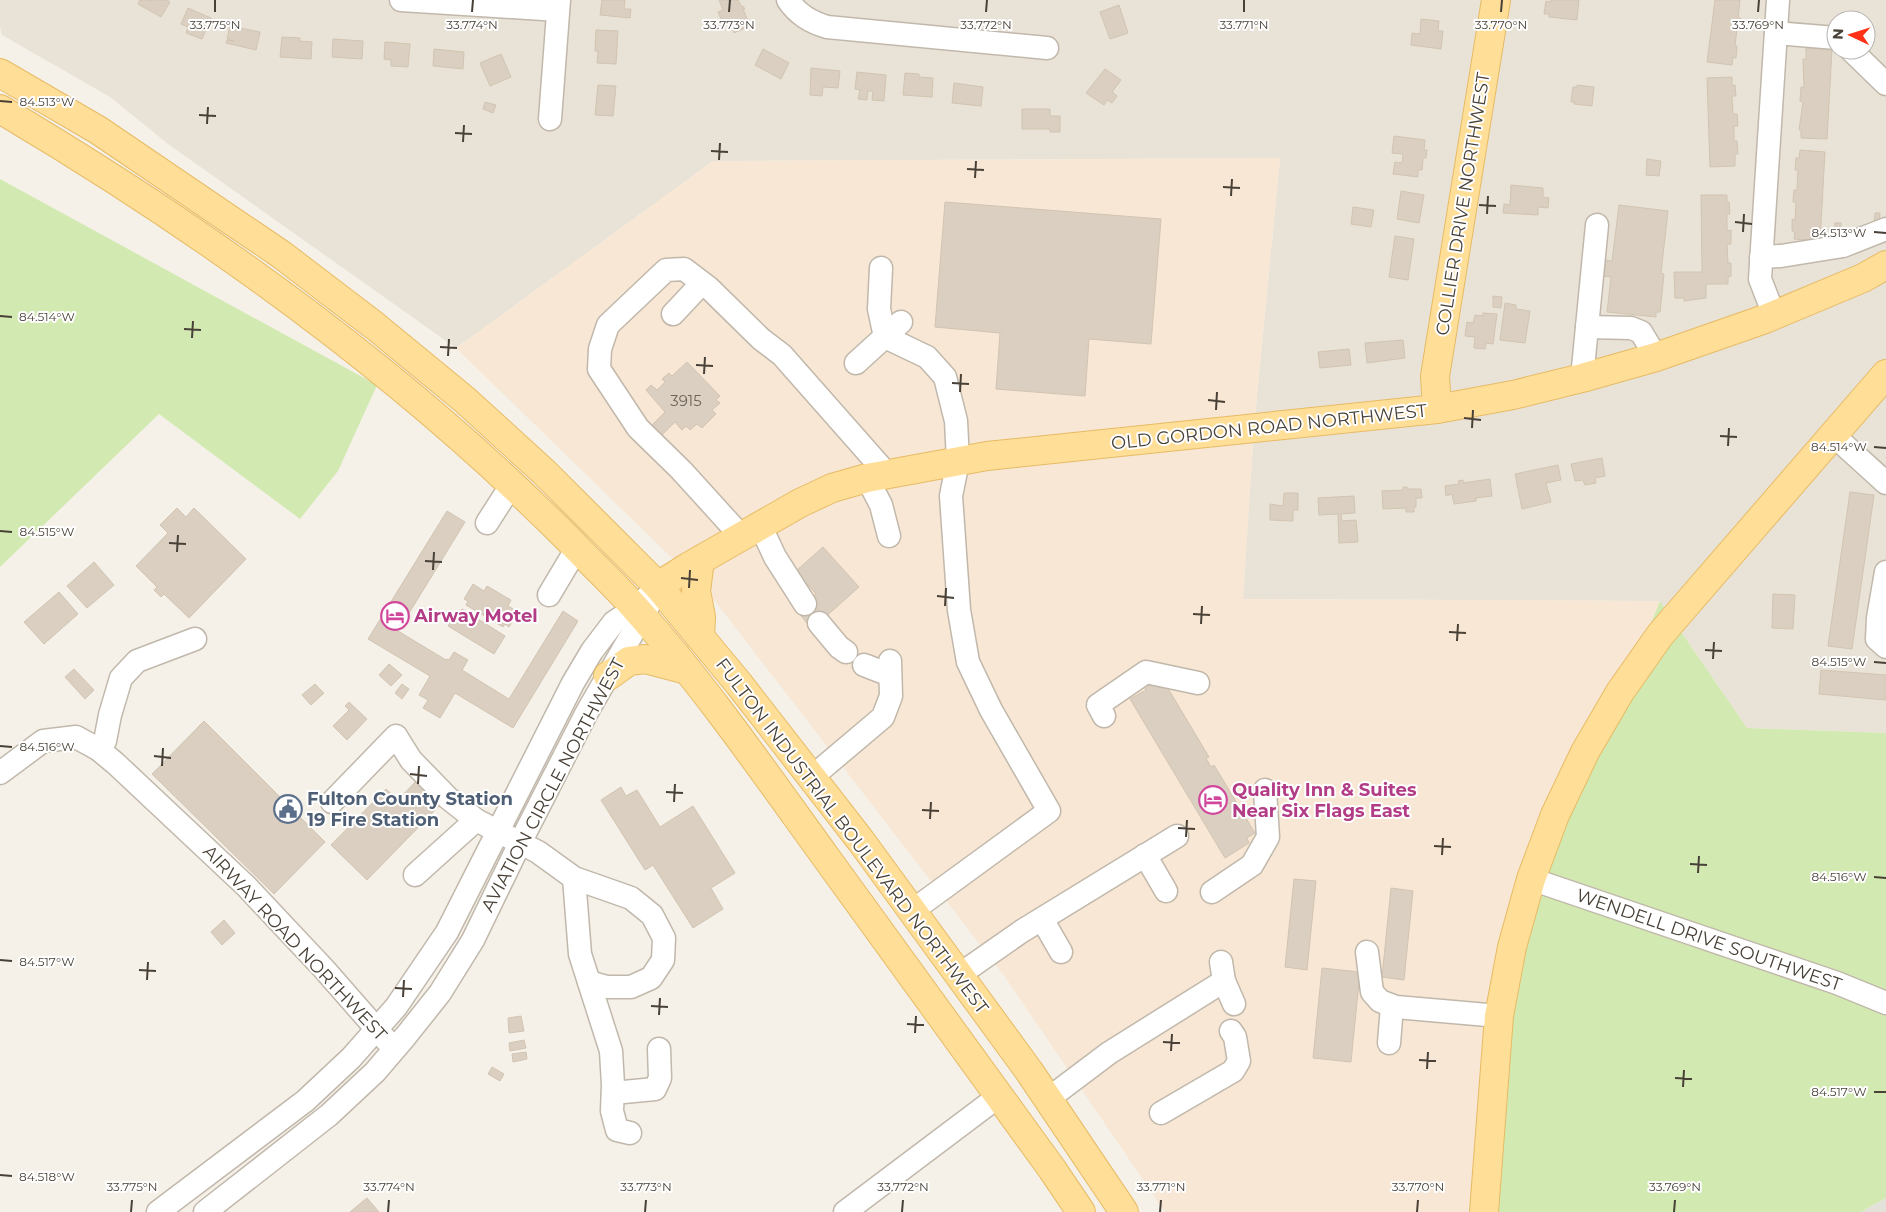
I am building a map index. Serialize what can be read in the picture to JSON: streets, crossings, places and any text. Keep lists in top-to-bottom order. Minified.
{"streets":{"main road":["COLLIER DRIVE NORTHWEST","OLD GORDON ROAD NORTHWEST","FULTON INDUSTRIAL BOULEVARD NORTHWEST"],"street":["AVIATION CIRCLE NORTHWEST","WENDELL DRIVE SOUTHWEST","AIRWAY ROAD NORTHWEST"]},"crossings":[["COLLIER DRIVE NORTHWEST","OLD GORDON ROAD NORTHWEST"],["OLD GORDON ROAD NORTHWEST","AVIATION CIRCLE NORTHWEST"],["OLD GORDON ROAD NORTHWEST","FULTON INDUSTRIAL BOULEVARD NORTHWEST"],["AVIATION CIRCLE NORTHWEST","FULTON INDUSTRIAL BOULEVARD NORTHWEST"],["AVIATION CIRCLE NORTHWEST","AIRWAY ROAD NORTHWEST"]],"places":{"hotel":["Airway Motel","Quality Inn & Suites Near Six Flags East"],"public building":["Fulton County Station 19 Fire Station"]},"house_numbers":["3915"],"north":"left","coordinates":["33.775°N","33.774°N","33.773°N","33.772°N","33.771°N","33.770°N","33.769°N","84.513°W","84.514°W","84.515°W","84.516°W","84.517°W","84.518°W"]}
